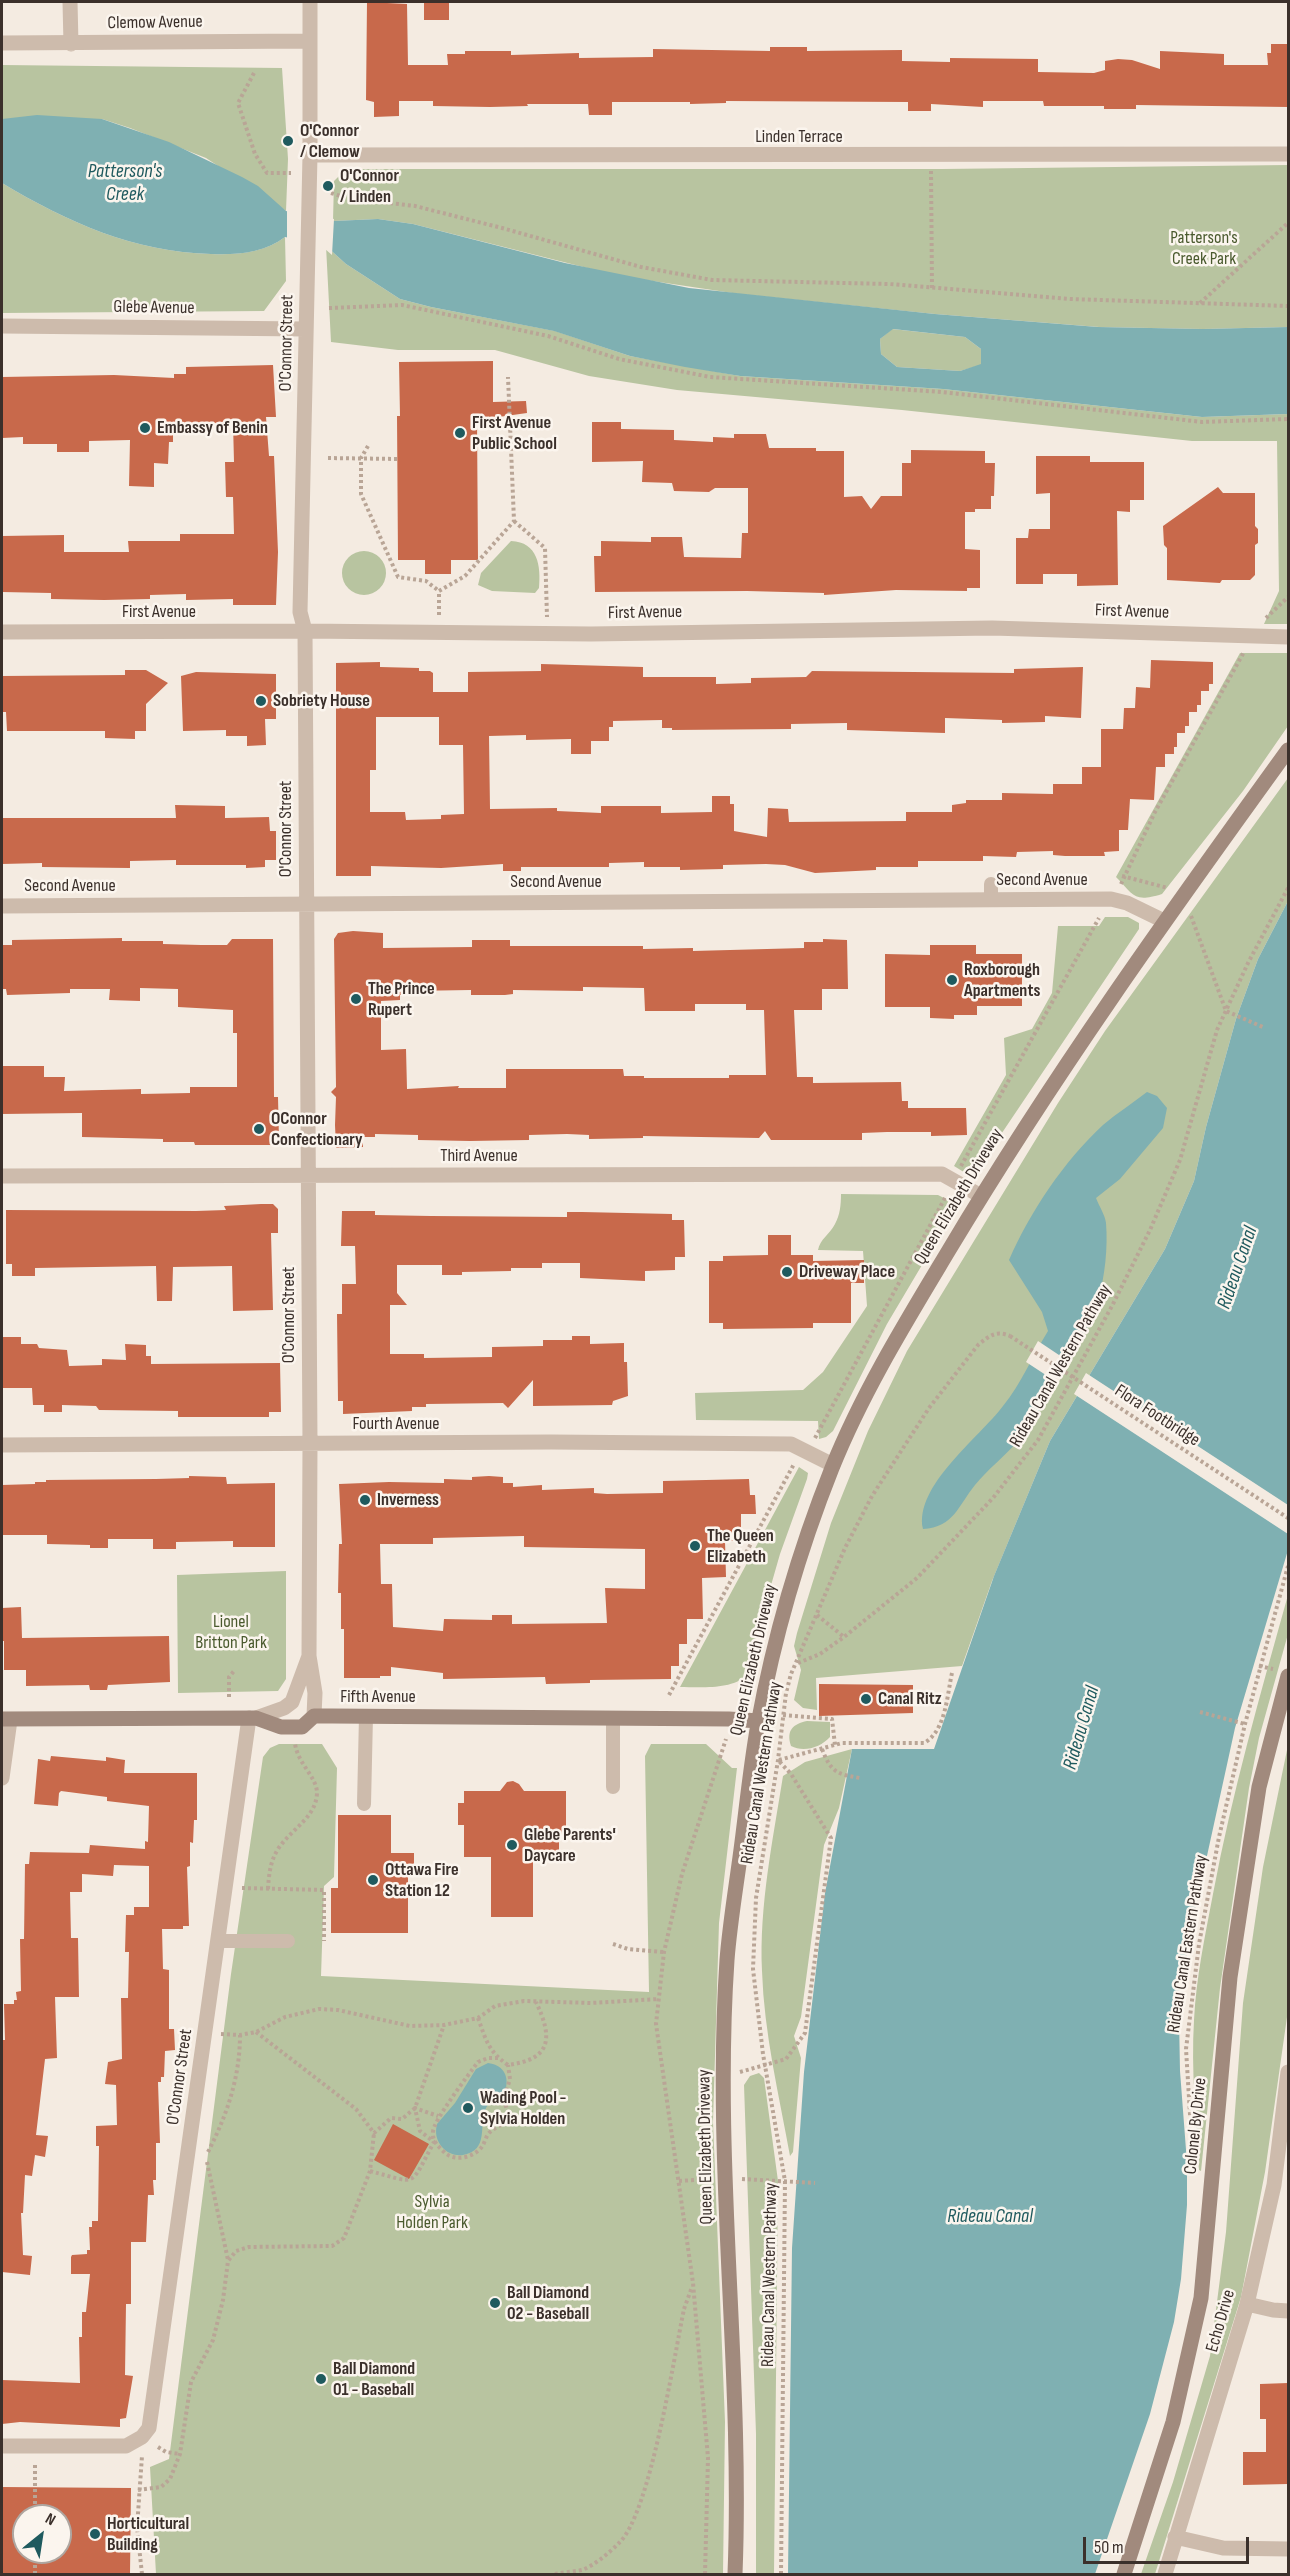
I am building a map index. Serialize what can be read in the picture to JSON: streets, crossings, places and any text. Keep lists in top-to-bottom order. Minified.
{"streets":{"main road":["Queen Elizabeth Driveway","Fifth Avenue","Colonel By Drive"],"street":["Clemow Avenue","Linden Terrace","Glebe Avenue","O'Connor Street","First Avenue","Second Avenue","Third Avenue","Fourth Avenue","Echo Drive"],"path":["Rideau Canal Western Pathway","Flora Footbridge","Rideau Canal Eastern Pathway"]},"crossings":[["Clemow Avenue","O'Connor Street"],["Linden Terrace","O'Connor Street"],["Glebe Avenue","O'Connor Street"],["O'Connor Street","First Avenue"],["O'Connor Street","Second Avenue"],["O'Connor Street","Third Avenue"],["O'Connor Street","Fourth Avenue"],["O'Connor Street","Fifth Avenue"],["Second Avenue","Queen Elizabeth Driveway"],["Third Avenue","Queen Elizabeth Driveway"],["Queen Elizabeth Driveway","Fourth Avenue"],["Queen Elizabeth Driveway","Fifth Avenue"]],"water":["Patterson's Creek","Rideau Canal"],"parks":["Patterson's Creek Park","Lionel Britton Park","Sylvia Holden Park"],"places":["O'Connor / Clemow","O'Connor / Linden","Embassy of Benin","First Avenue Public School","Sobriety House","Roxborough Apartments","The Prince Rupert","OConnor Confectionary","Driveway Place","Inverness","The Queen Elizabeth","Canal Ritz","Glebe Parents' Daycare","Ottawa Fire Station 12","Wading Pool - Sylvia Holden","Ball Diamond 02 - Baseball","Ball Diamond 01 - Baseball","Horticultural Building"],"scale_bar":"50 m","north":"top right"}
